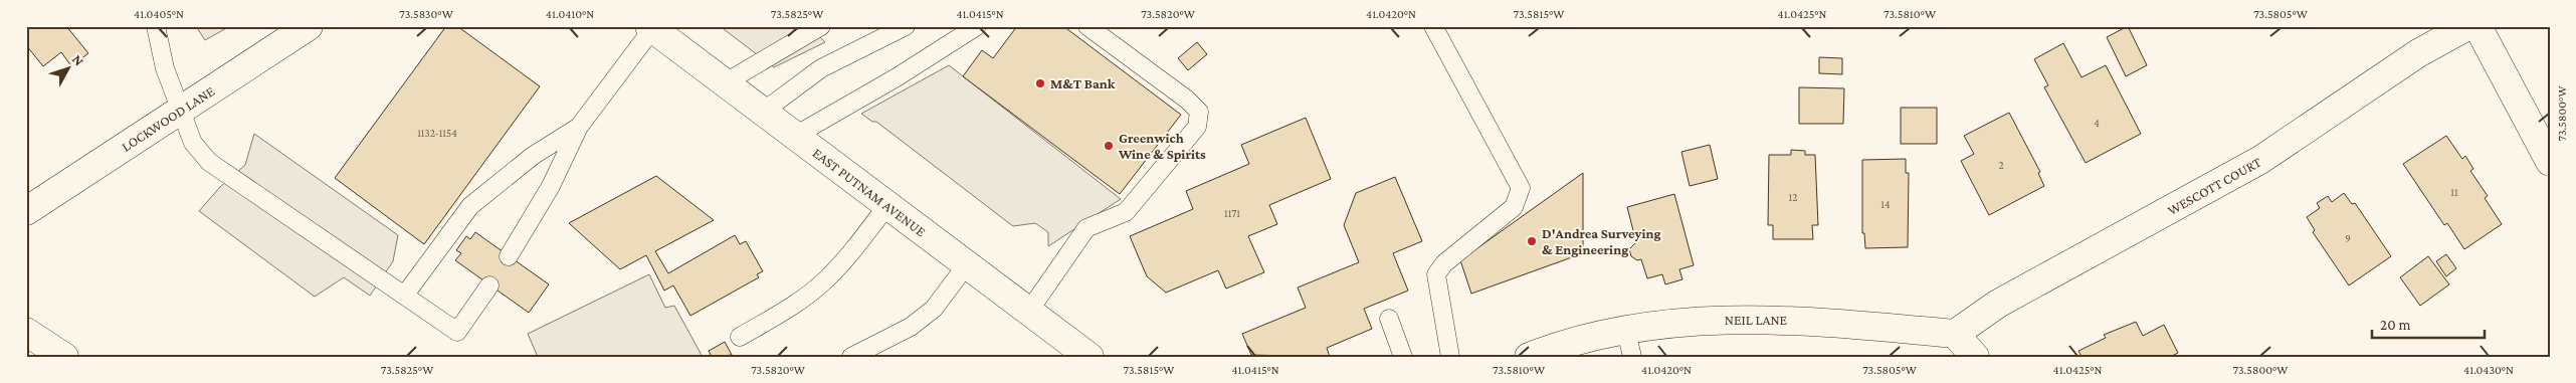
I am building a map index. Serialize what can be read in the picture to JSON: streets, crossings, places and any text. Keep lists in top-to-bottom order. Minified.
{"streets":{"main road":["LOCKWOOD LANE","WESCOTT COURT","EAST PUTNAM AVENUE","NEIL LANE"]},"crossings":[["WESCOTT COURT","NEIL LANE"]],"places":["M&T Bank","Greenwich Wine & Spirits","D'Andrea Surveying & Engineering"],"house_numbers":["4","1132-1154","2","11","12","14","1171","9"],"scale_bar":"20 m","north":"top right","coordinates":["41.0405°N","73.5830°W","41.0410°N","73.5825°W","41.0415°N","73.5820°W","41.0420°N","73.5815°W","41.0425°N","73.5810°W","73.5805°W","73.5800°W","41.0430°N"]}
